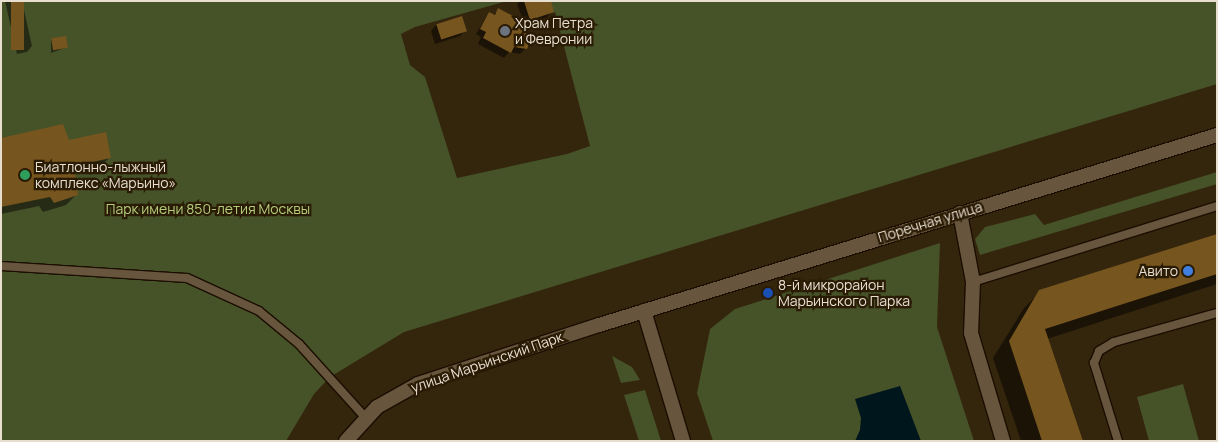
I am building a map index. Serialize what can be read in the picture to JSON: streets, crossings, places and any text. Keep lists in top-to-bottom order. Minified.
{"streets":{"main road":["Поречная улица","улица Марьинский Парк"]},"crossings":[["Поречная улица","улица Марьинский Парк"]],"parks":["Парк имени 850-летия Москвы"],"places":["Храм Петра и Февронии","Биатлонно-лыжный комплекс «Марьино»","Авито","8-й микрорайон Марьинского Парка"]}
